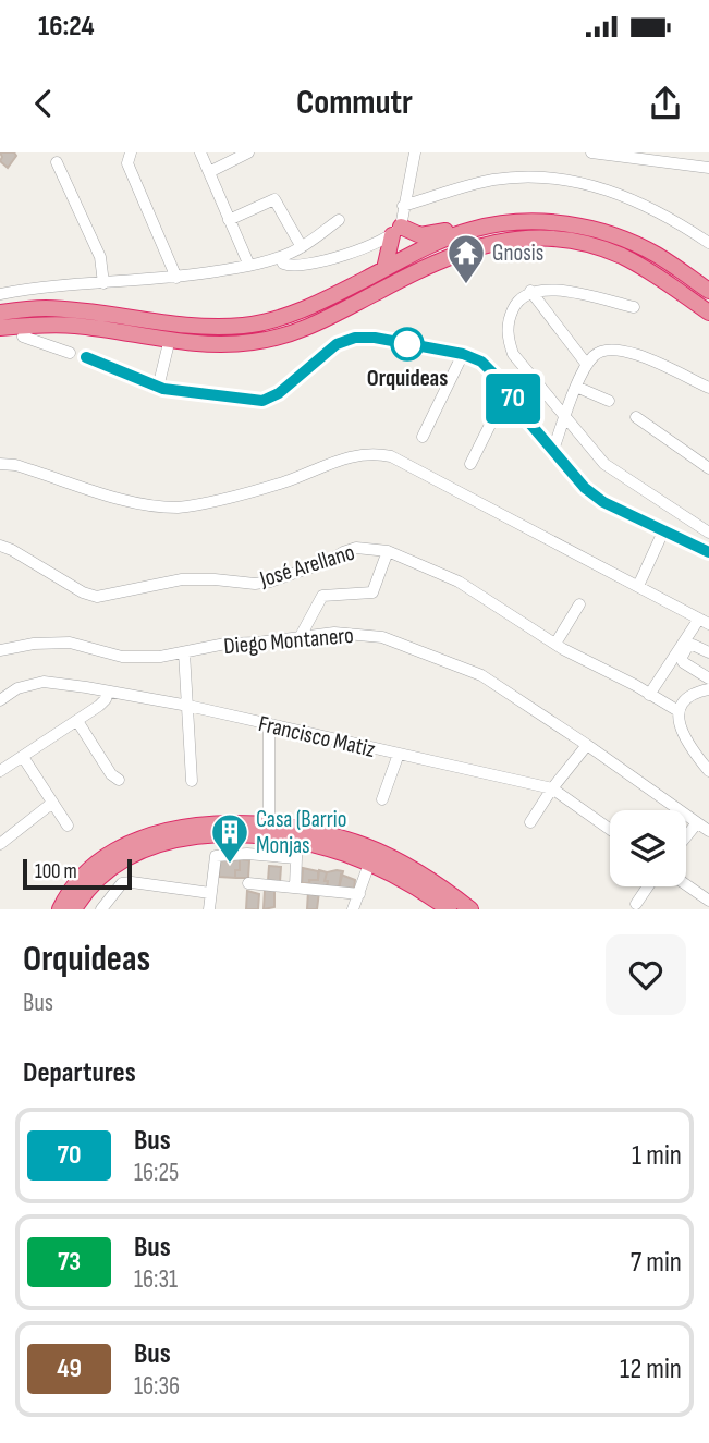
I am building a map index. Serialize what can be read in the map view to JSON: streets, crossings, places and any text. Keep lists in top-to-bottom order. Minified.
{"streets":{"street":["José Arellano","Diego Montanero","Francisco Matiz"]},"places":{"temple":["Gnosis"],"other":["Orquideas"],"building":["Casa (Barrio Monjas"]},"lines":["bus line 70"],"scale_bar":"100 m","page":{"status":"16:24","header":"Commutr","on_map":"70","scale":"100 m","heading":[["Orquideas","Bus"],"Departures"],"list":[{"mark":"70","name":"Bus","note":"16:25","value":"1 min"},{"mark":"73","name":"Bus","note":"16:31","value":"7 min"},{"mark":"49","name":"Bus","note":"16:36","value":"12 min"}]}}
